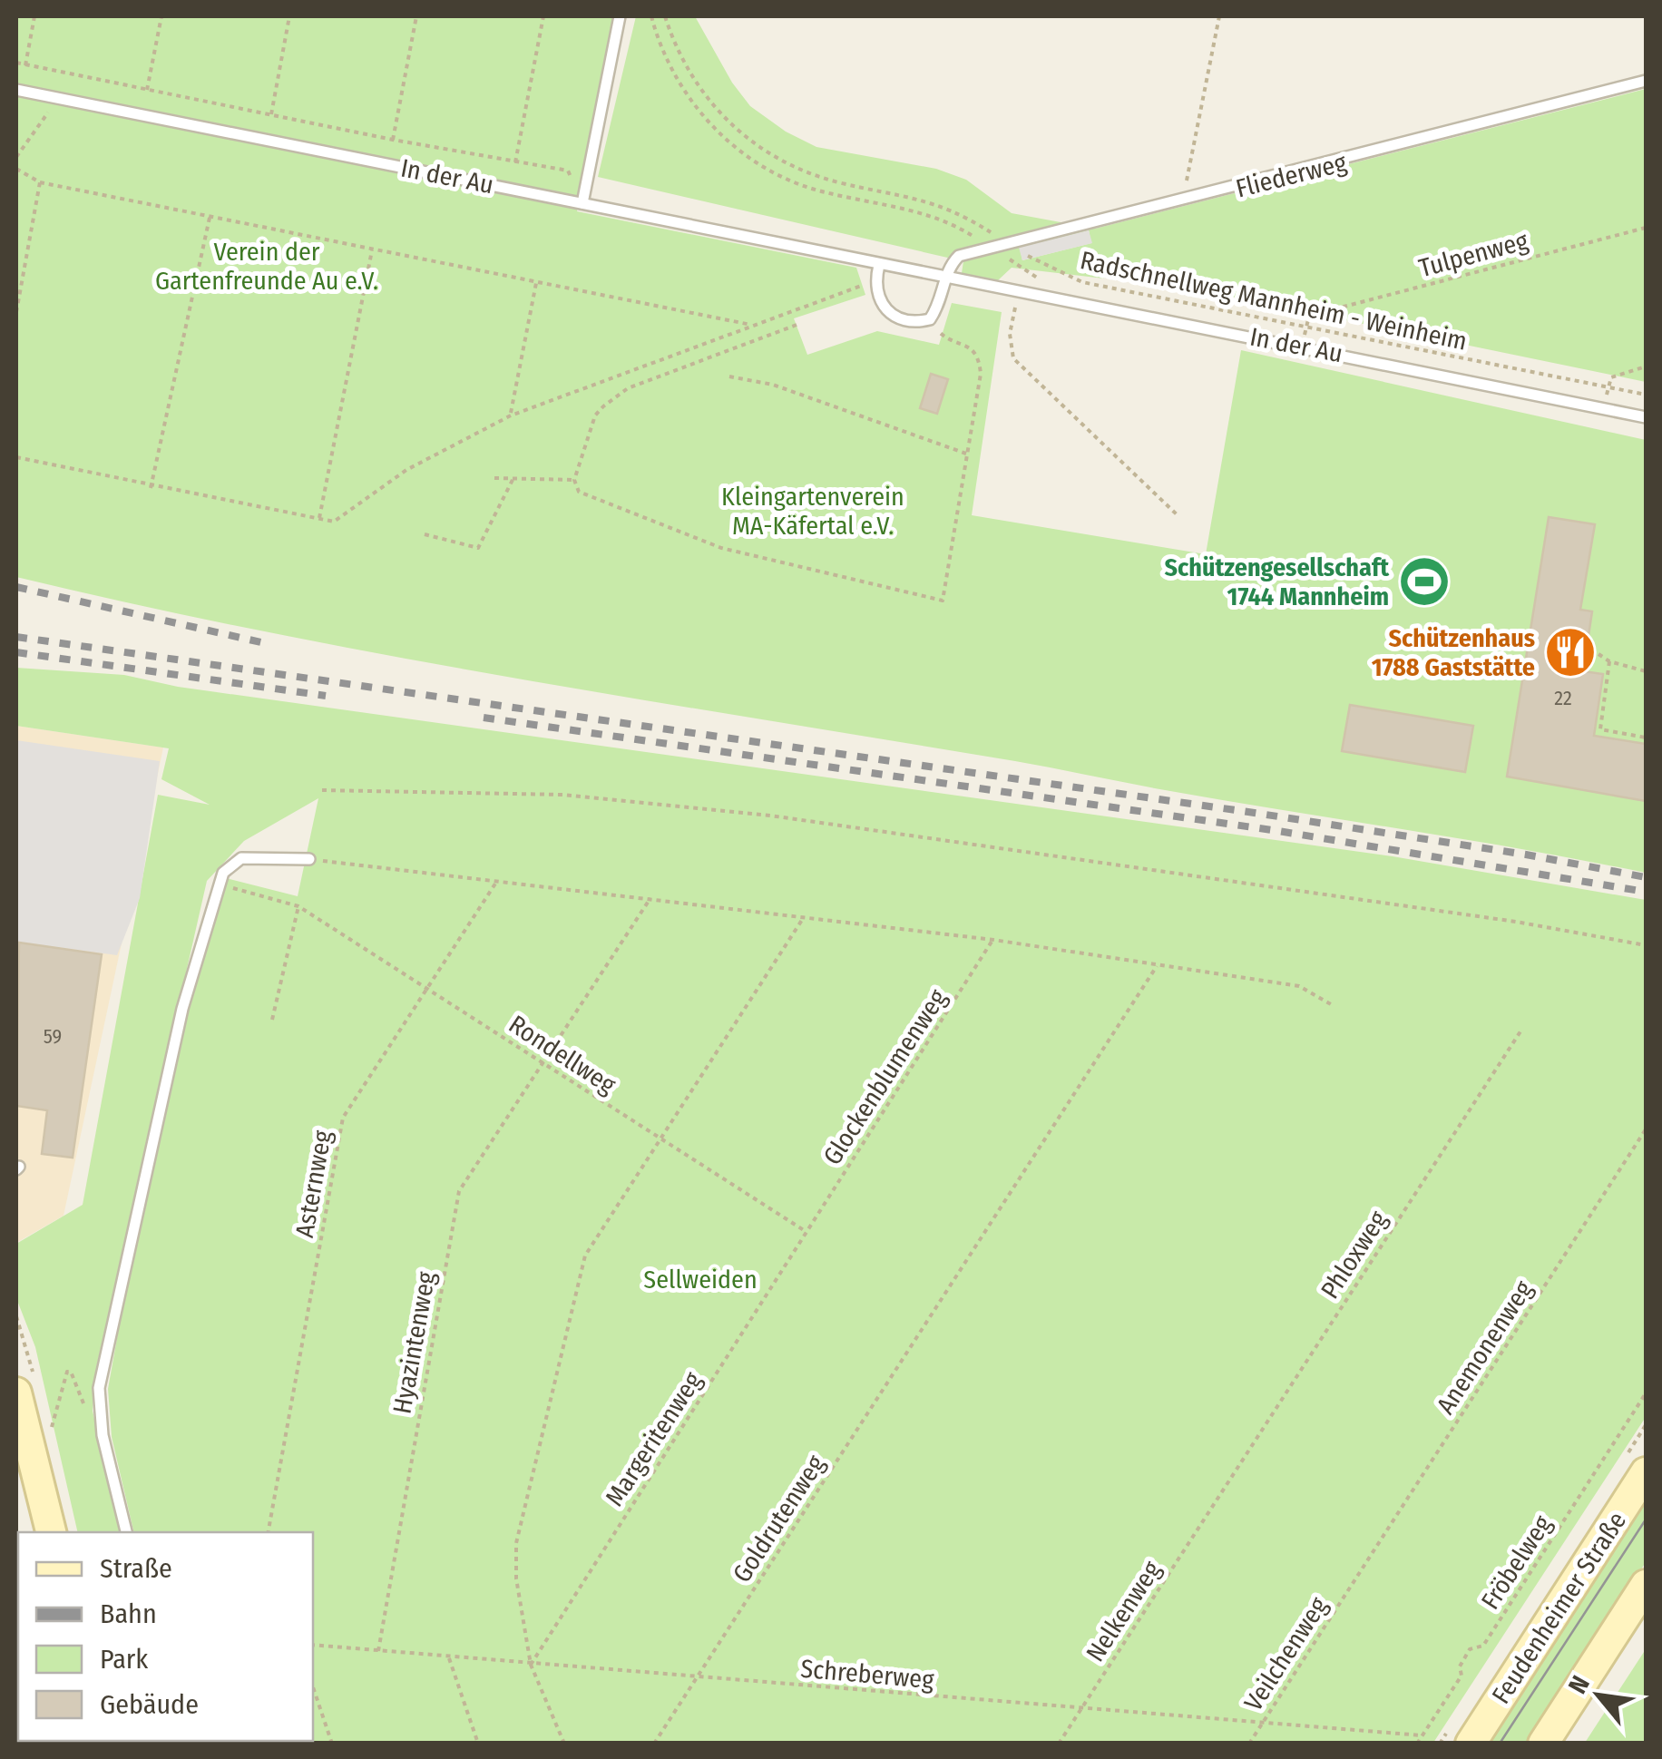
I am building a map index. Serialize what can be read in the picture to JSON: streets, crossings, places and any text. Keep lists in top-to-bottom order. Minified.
{"streets":{"main road":["Feudenheimer Straße"],"lane":["Fliederweg","In der Au"],"path":["Tulpenweg","Radschnellweg Mannheim - Weinheim","Rondellweg","Glockenblumenweg","Asternweg","Phloxweg","Hyazintenweg","Anemonenweg","Margeritenweg","Goldrutenweg","Fröbelweg","Nelkenweg","Veilchenweg","Schreberweg"]},"crossings":[["Fliederweg","In der Au"],["Fliederweg","Radschnellweg Mannheim - Weinheim"],["Rondellweg","Glockenblumenweg"],["Rondellweg","Asternweg"],["Rondellweg","Hyazintenweg"],["Rondellweg","Margeritenweg"],["Glockenblumenweg","Margeritenweg"],["Phloxweg","Nelkenweg"],["Hyazintenweg","Schreberweg"],["Anemonenweg","Veilchenweg"],["Margeritenweg","Schreberweg"],["Goldrutenweg","Schreberweg"],["Fröbelweg","Schreberweg"],["Nelkenweg","Schreberweg"],["Veilchenweg","Schreberweg"]],"parks":["Verein der Gartenfreunde Au e.V.","Kleingartenverein MA-Käfertal e.V.","Sellweiden"],"places":{"sports":["Schützengesellschaft 1744 Mannheim"],"restaurant":["Schützenhaus 1788 Gaststätte"]},"house_numbers":["22","59"],"legend":["Straße","Bahn","Park","Gebäude"],"north":"top left"}
